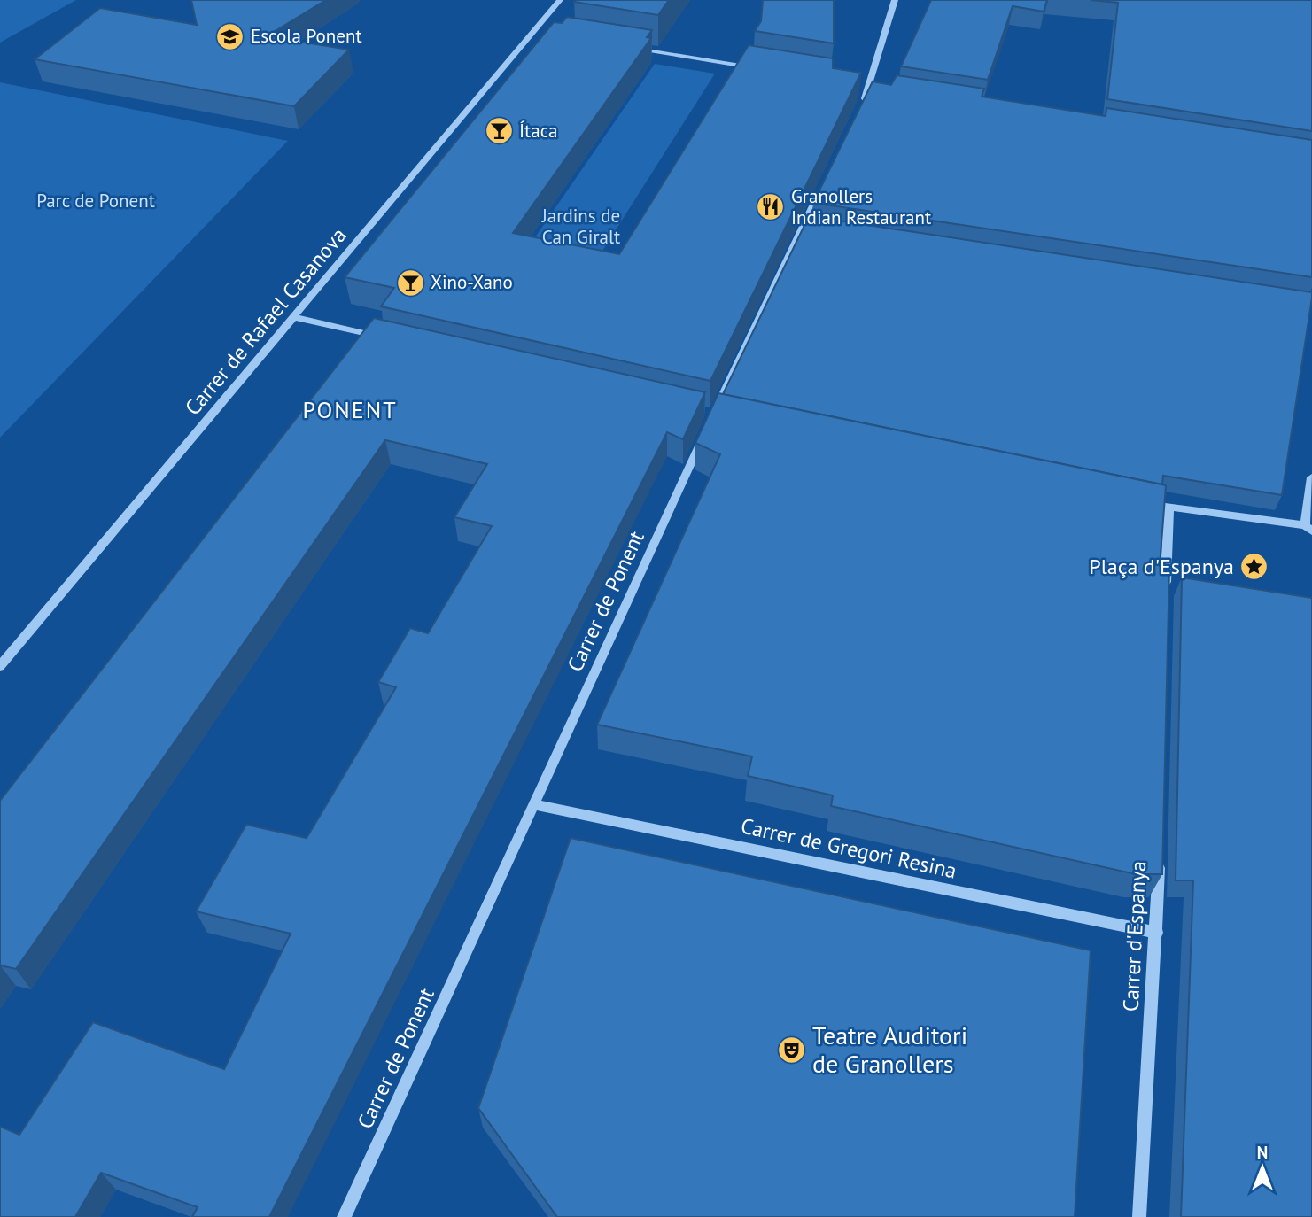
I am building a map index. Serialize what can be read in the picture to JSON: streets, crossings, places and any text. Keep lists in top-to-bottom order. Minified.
{"streets":{"street":["Carrer de Rafael Casanova","Carrer de Ponent","Carrer de Gregori Resina","Carrer d'Espanya"]},"crossings":[["Carrer de Ponent","Carrer de Gregori Resina"],["Carrer de Gregori Resina","Carrer d'Espanya"]],"districts":["PONENT"],"parks":["Parc de Ponent","Jardins de Can Giralt"],"places":{"school or university":["Escola Ponent"],"bar":["Ítaca","Xino-Xano"],"restaurant":["Granollers Indian Restaurant"],"place":["Plaça d'Espanya"],"theatre":["Teatre Auditori de Granollers"]},"north":"top"}
